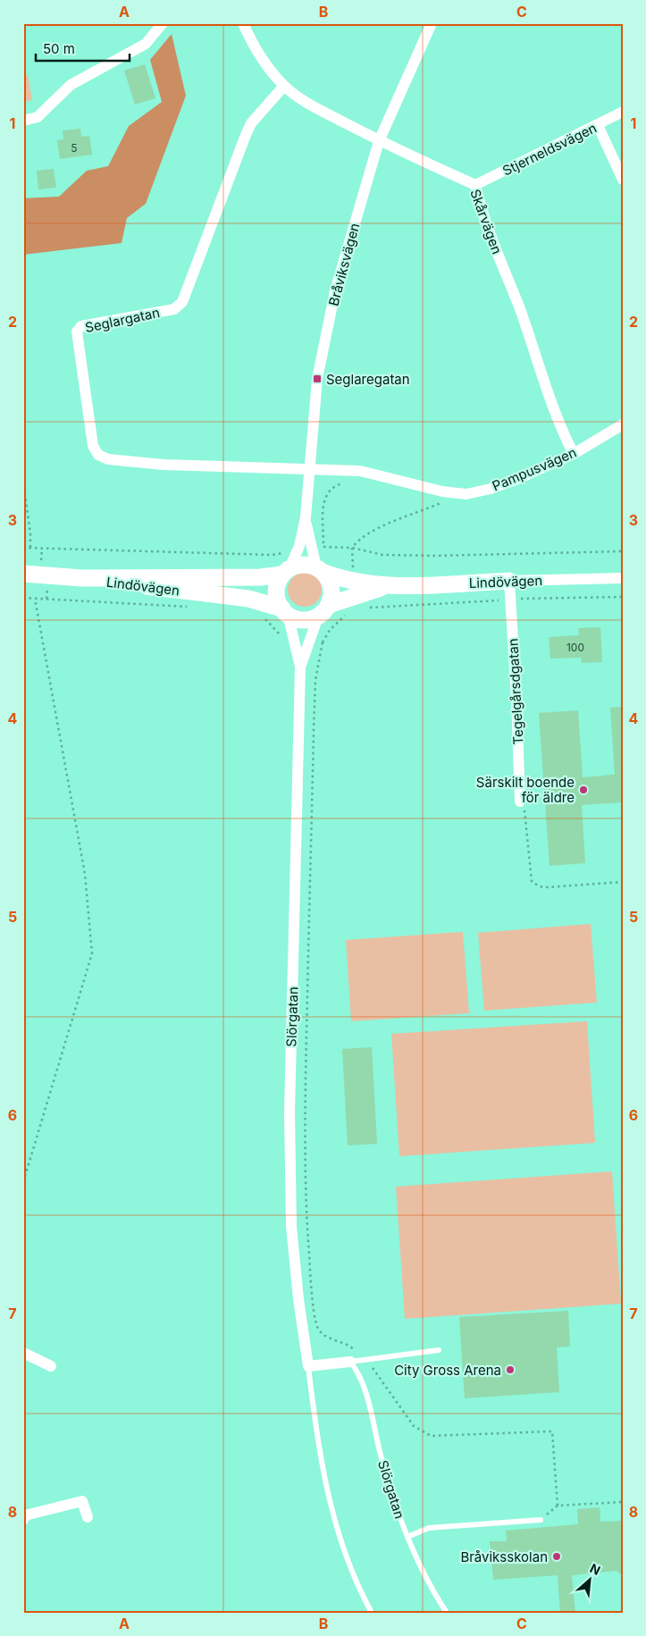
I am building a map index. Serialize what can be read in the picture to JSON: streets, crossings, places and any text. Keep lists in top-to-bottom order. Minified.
{"streets":{"main road":["Lindövägen"],"street":["Stjerneldsvägen","Skårvägen","Bråviksvägen","Seglargatan","Pampusvägen","Tegelgårsdgatan","Slörgatan"]},"crossings":[["Stjerneldsvägen","Skårvägen"],["Skårvägen","Bråviksvägen"],["Skårvägen","Seglargatan"],["Skårvägen","Pampusvägen"],["Bråviksvägen","Seglargatan"],["Bråviksvägen","Pampusvägen"],["Bråviksvägen","Lindövägen"],["Bråviksvägen","Slörgatan"],["Seglargatan","Pampusvägen"],["Lindövägen","Tegelgårsdgatan"],["Lindövägen","Slörgatan"]],"places":{"transit":["Seglaregatan"],"other":["Särskilt boende för äldre","City Gross Arena","Bråviksskolan"]},"house_numbers":["5","100"],"scale_bar":"50 m","north":"top right","grid":{"columns":["A","B","C"],"rows":["1","2","3","4","5","6","7","8"]}}
